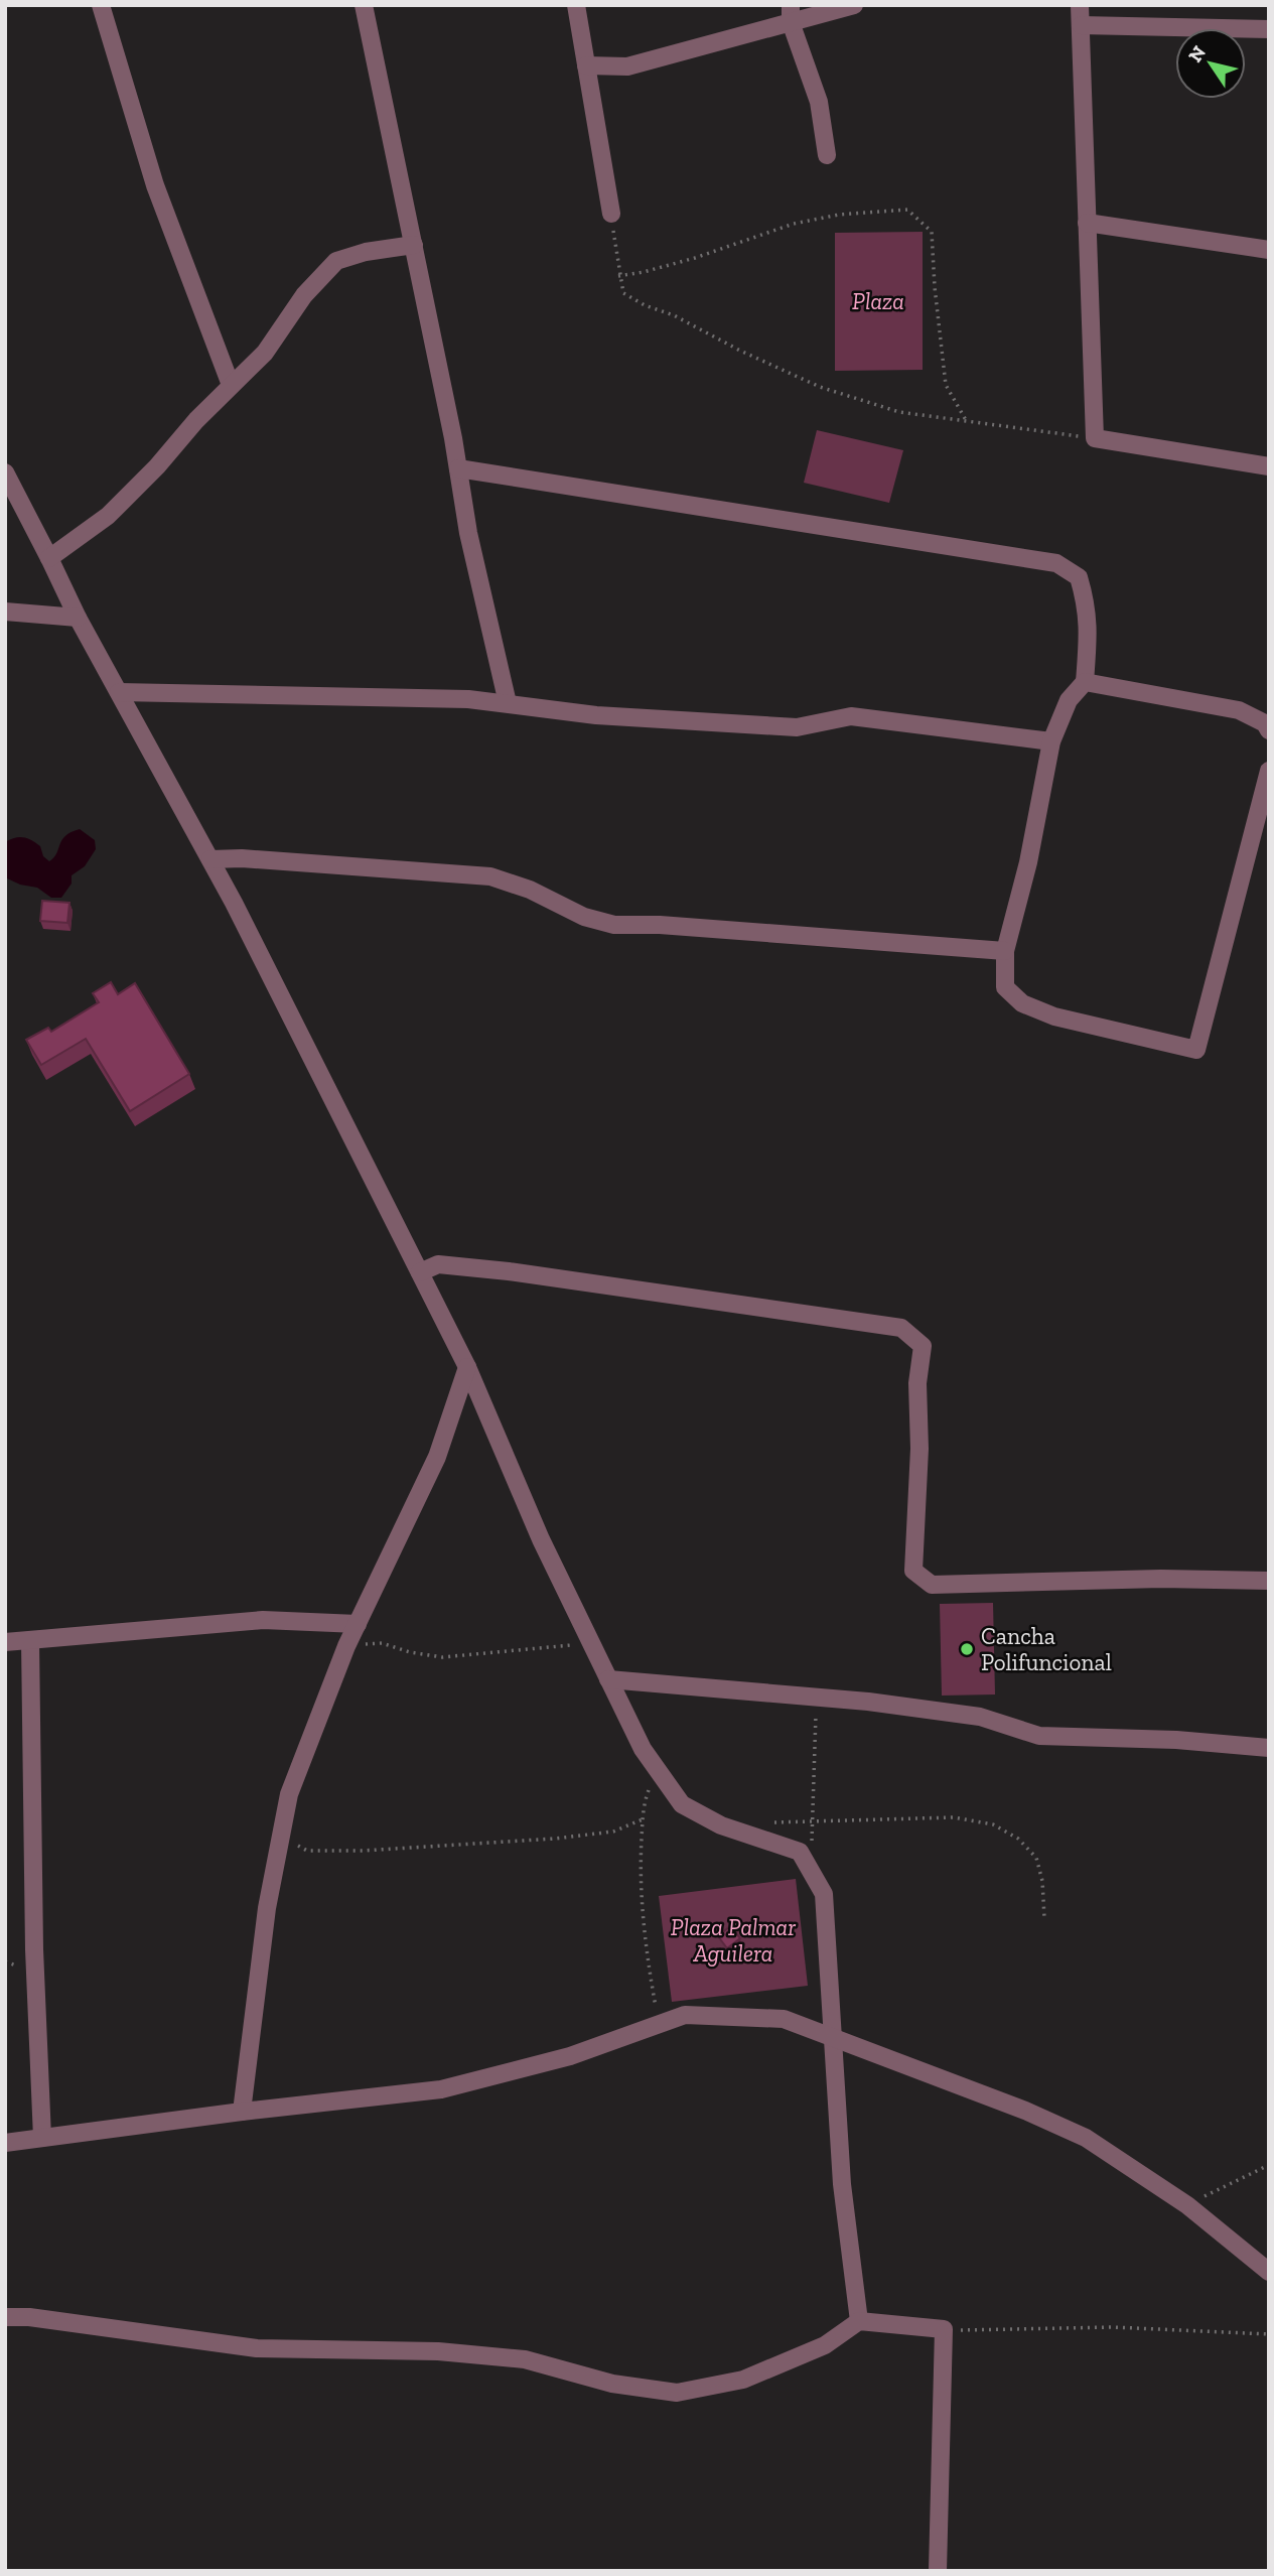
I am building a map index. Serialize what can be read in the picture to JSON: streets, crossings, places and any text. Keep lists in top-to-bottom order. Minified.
{"parks":["Plaza","Plaza Palmar Aguilera"],"places":["Cancha Polifuncional"],"north":"top left"}
